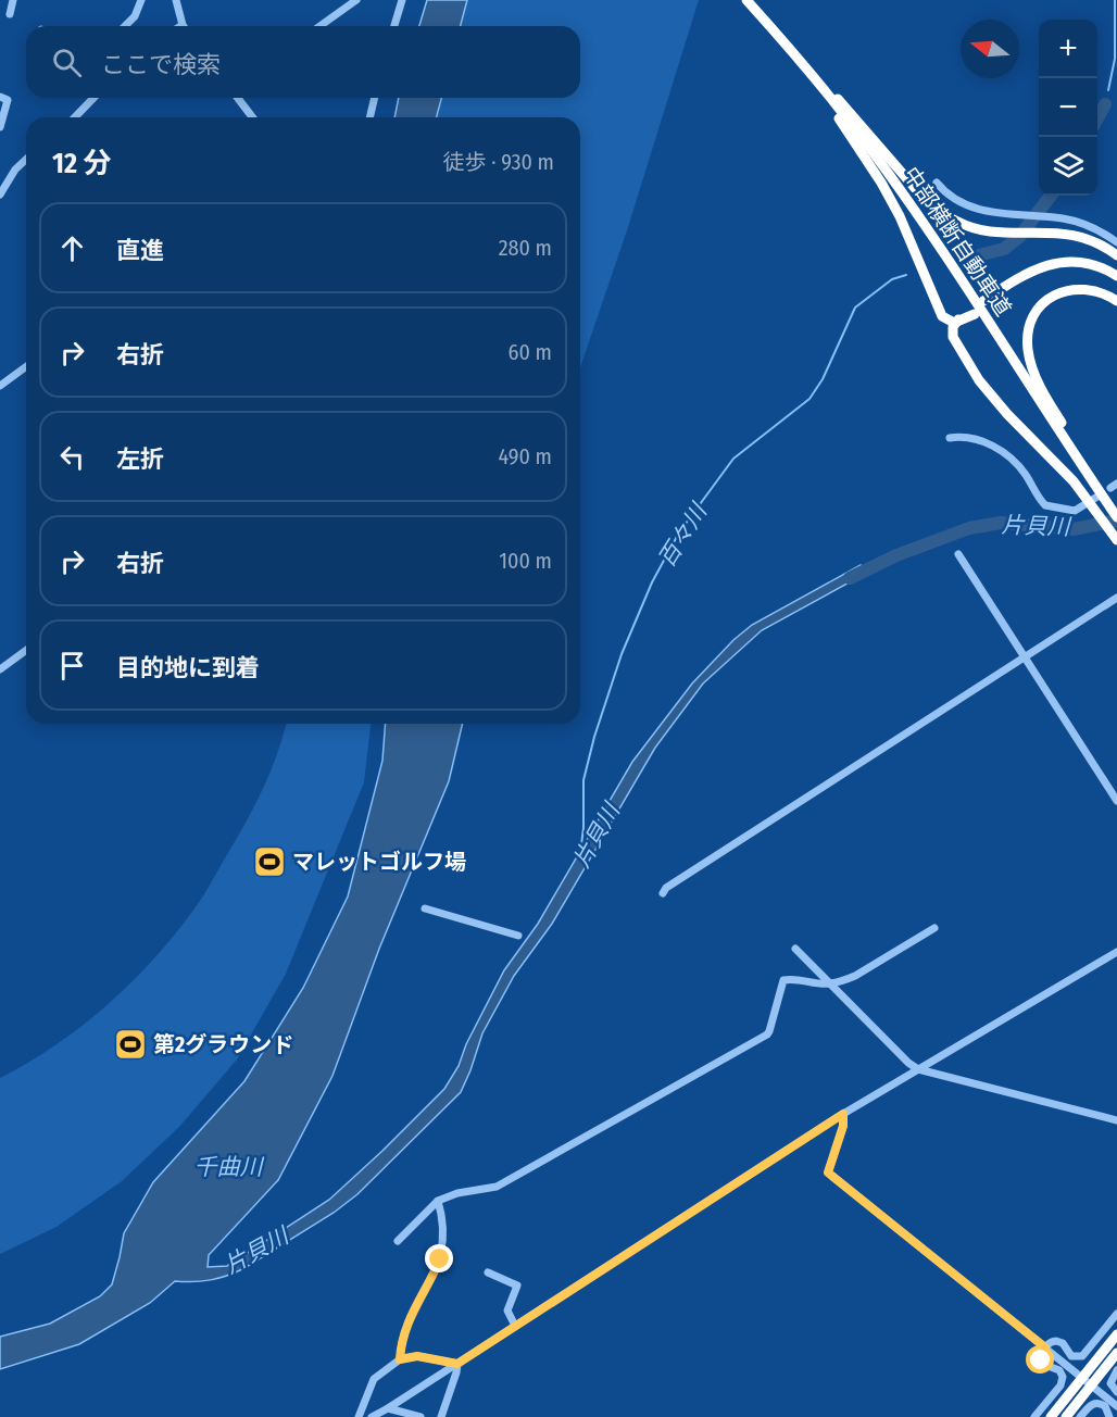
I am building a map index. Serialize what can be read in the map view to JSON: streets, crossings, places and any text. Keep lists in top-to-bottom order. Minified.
{"streets":{"highway":["中部横断自動車道"]},"water":["片貝川","百々川","千曲川"],"places":{"sports":["マレットゴルフ場","第2グラウンド"]},"north":"left","page":{"map_buttons":["+","−"],"search":"ここで検索","heading":["12 分","徒歩 · 930 m"],"list":[["直進","280 m"],["右折","60 m"],["左折","490 m"],["右折","100 m"],"目的地に到着"]}}
